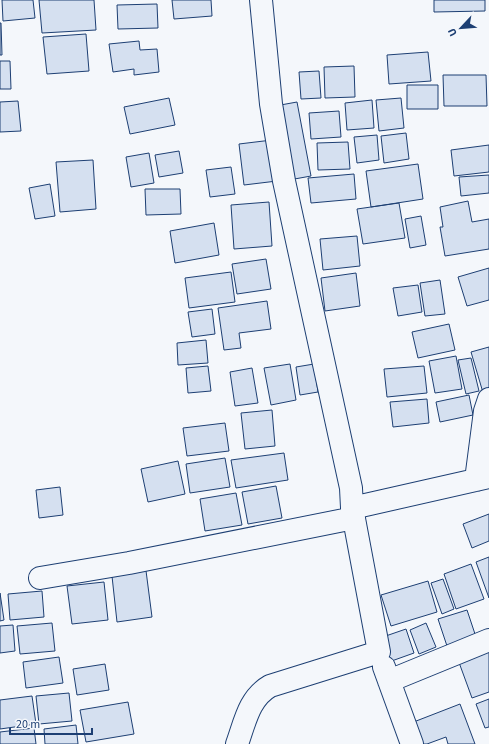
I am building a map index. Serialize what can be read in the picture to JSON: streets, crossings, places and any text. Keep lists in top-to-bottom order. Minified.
{"scale_bar":"20 m","north":"bottom left"}
